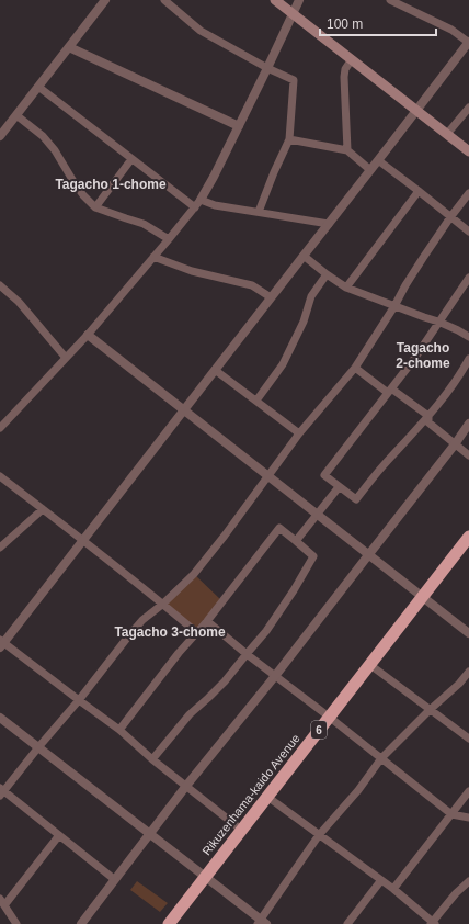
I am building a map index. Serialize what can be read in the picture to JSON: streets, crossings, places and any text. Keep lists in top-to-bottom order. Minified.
{"streets":{"highway":["6","Rikuzenhama-kaido Avenue"]},"districts":["Tagacho 1-chome","Tagacho 2-chome","Tagacho 3-chome"],"scale_bar":"100 m"}
